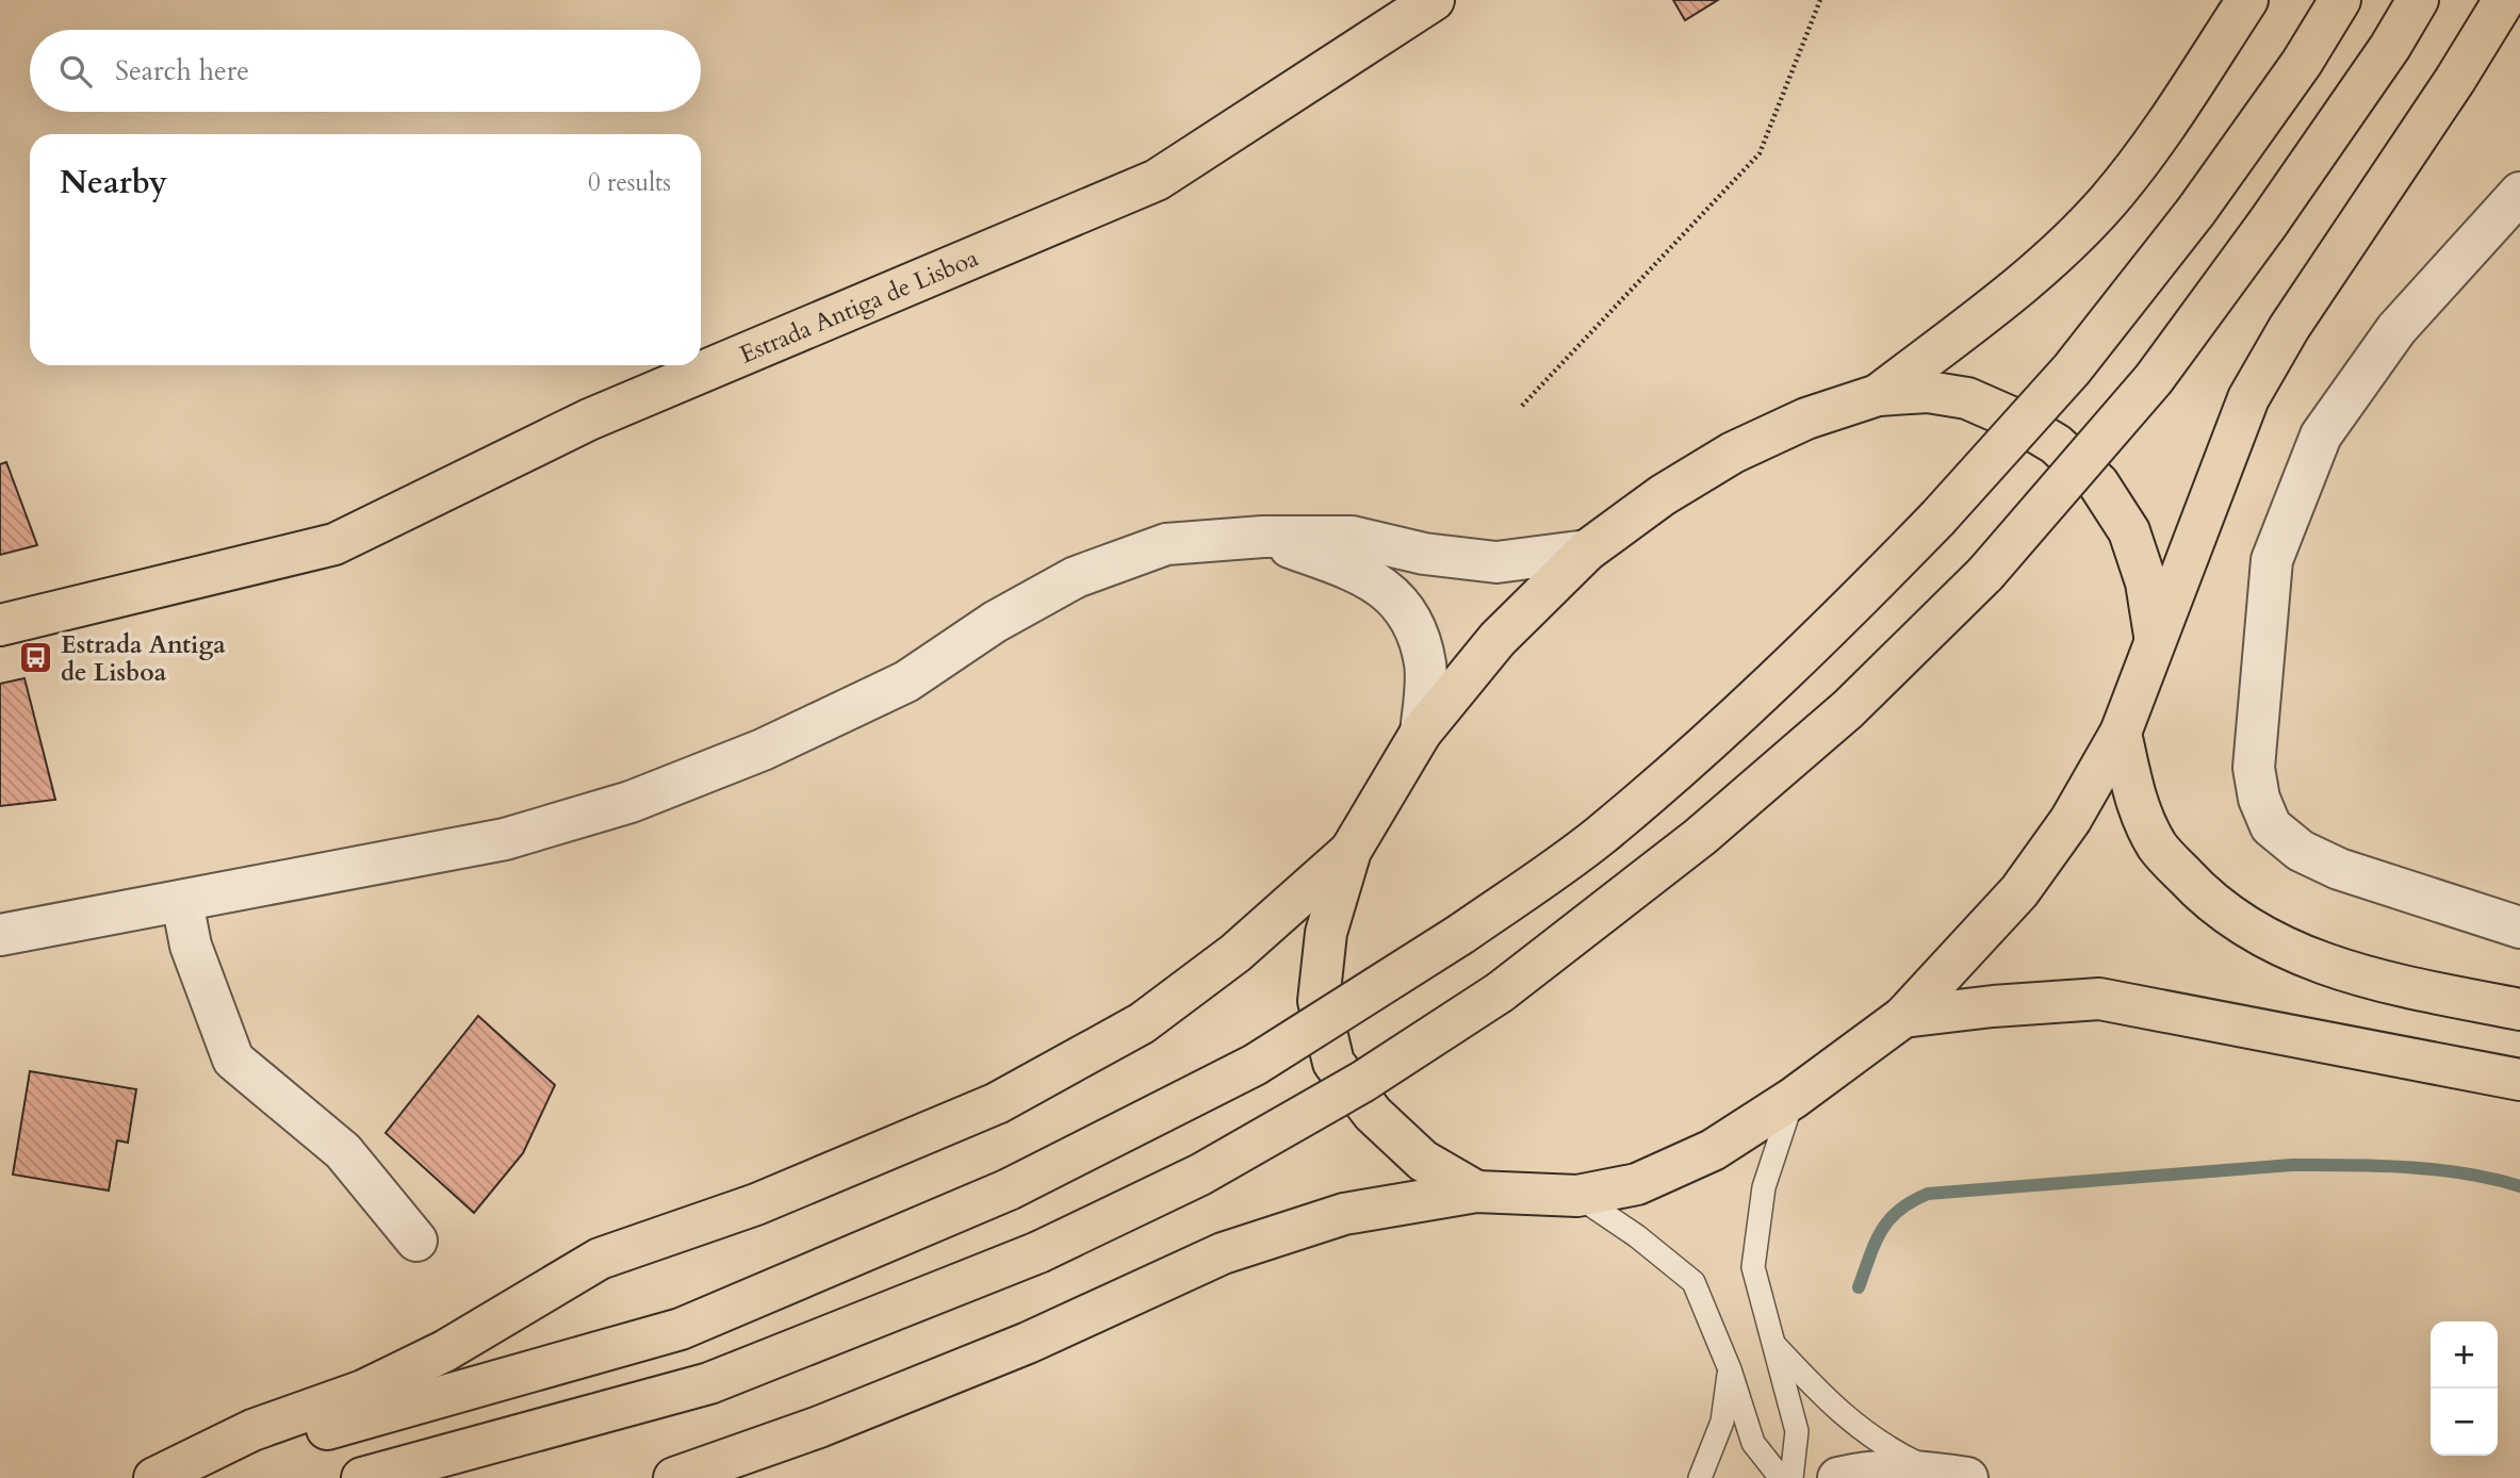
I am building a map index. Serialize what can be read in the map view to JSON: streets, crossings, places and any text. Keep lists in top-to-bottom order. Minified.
{"streets":{"main road":["Estrada Antiga de Lisboa"]},"places":{"bus stop":["Estrada Antiga de Lisboa"]},"page":{"search":"Search here","heading":["Nearby","0 results"],"map_buttons":["+","−"]}}
